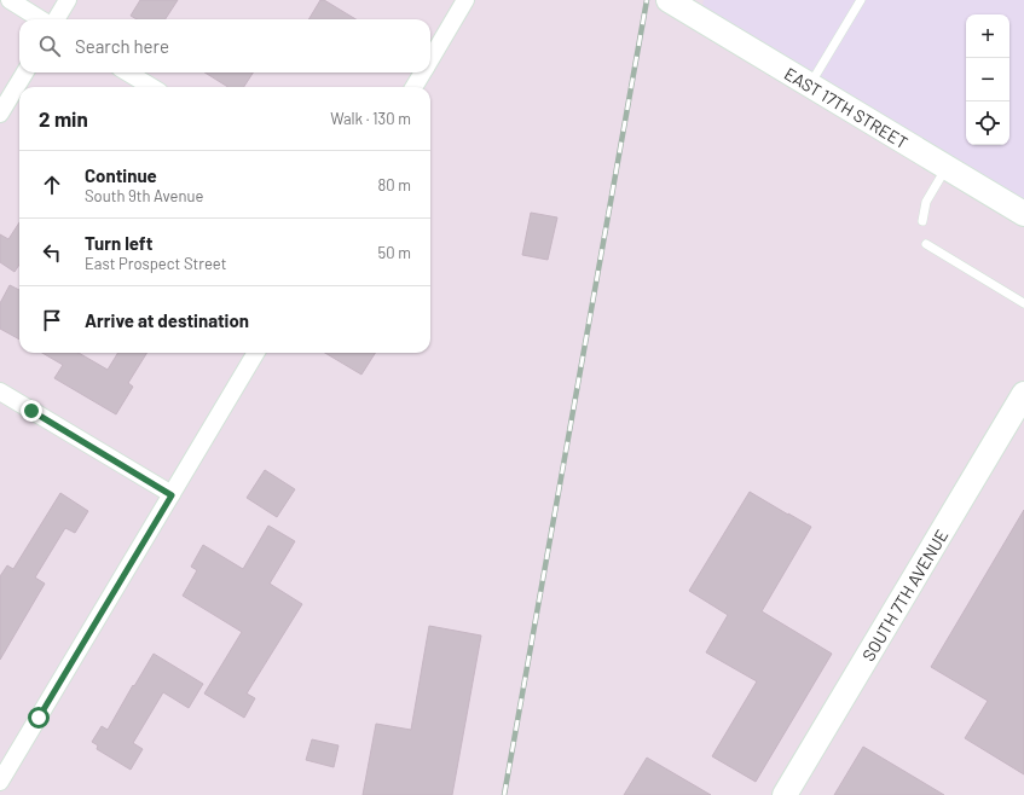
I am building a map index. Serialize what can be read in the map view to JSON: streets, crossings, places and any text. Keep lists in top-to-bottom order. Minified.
{"streets":{"street":["EAST 17TH STREET","SOUTH 7TH AVENUE"]},"page":{"map_buttons":["+","−"],"search":"Search here","heading":["2 min","Walk · 130 m"],"list":[["Continue","South 9th Avenue","80 m"],["Turn left","East Prospect Street","50 m"],"Arrive at destination"]}}
